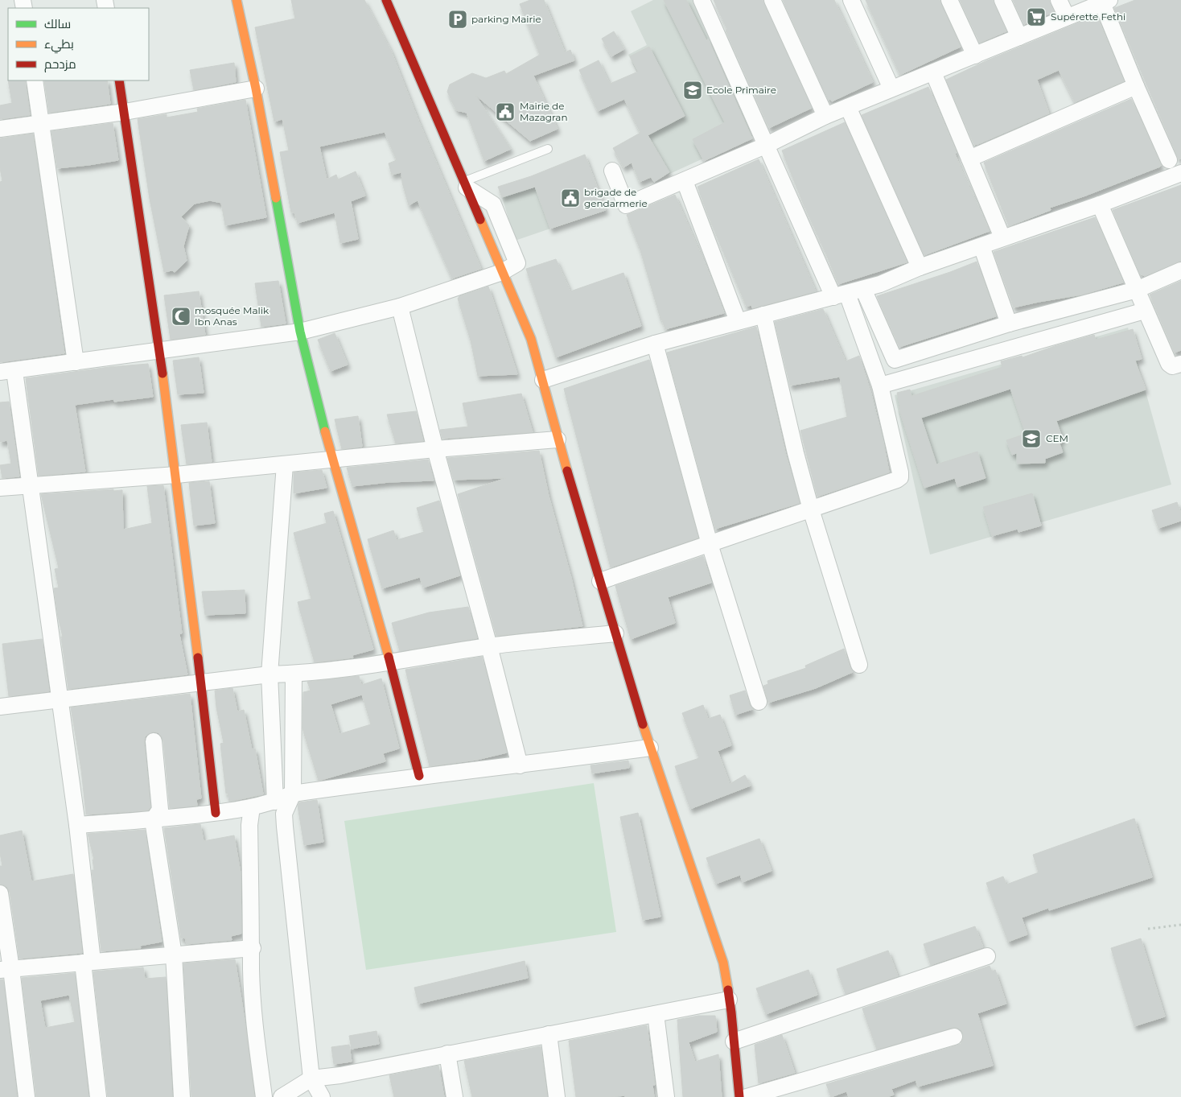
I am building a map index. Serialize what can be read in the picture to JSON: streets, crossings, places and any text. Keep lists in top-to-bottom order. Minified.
{"places":{"supermarket":["Supérette Fethi"],"parking":["parking Mairie"],"school or university":["Ecole Primaire","CEM"],"public building":["Mairie de Mazagran","brigade de gendarmerie"],"mosque":["mosquée Malik Ibn Anas"]},"legend":["سالك","بطيء","مزدحم"]}
